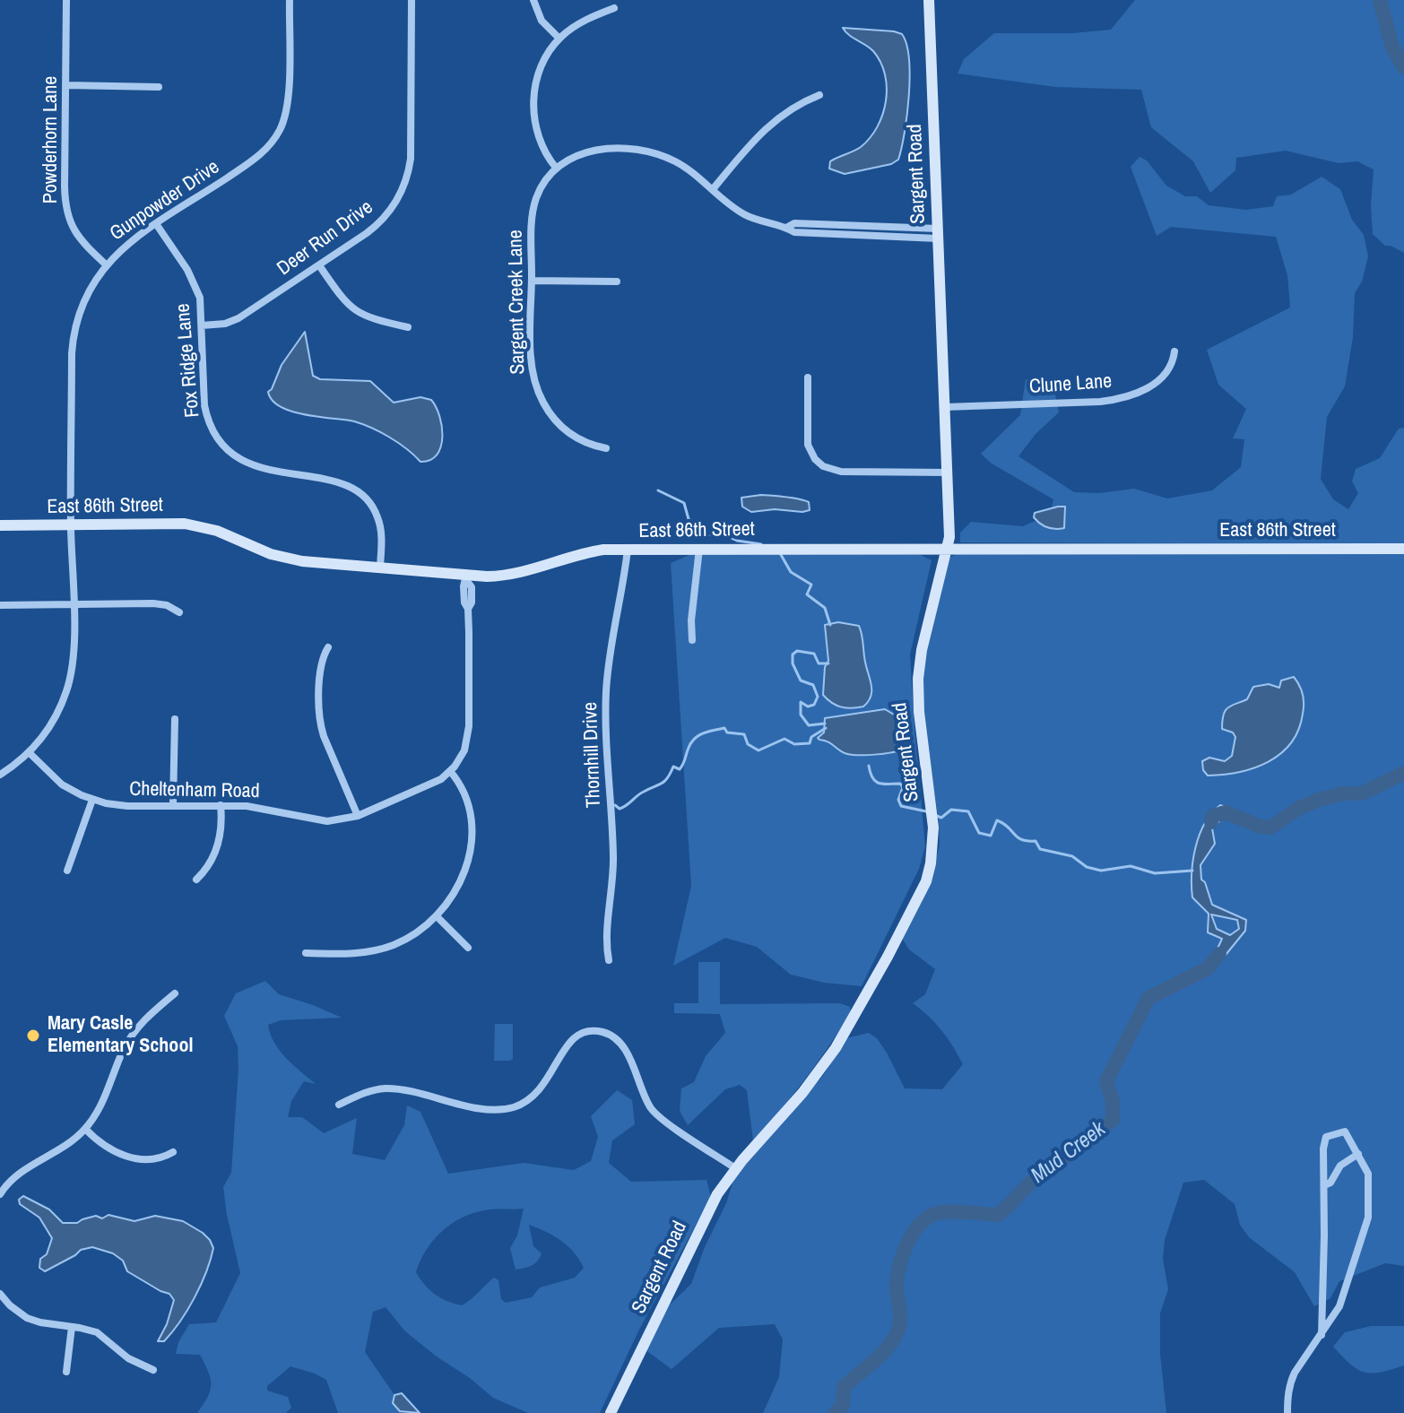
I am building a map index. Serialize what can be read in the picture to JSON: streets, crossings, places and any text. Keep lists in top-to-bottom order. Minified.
{"streets":{"street":["Powderhorn Lane","Sargent Road","Gunpowder Drive","Deer Run Drive","Sargent Creek Lane","Fox Ridge Lane","Clune Lane","East 86th Street","Thornhill Drive","Cheltenham Road"]},"crossings":[["Powderhorn Lane","Gunpowder Drive"],["Sargent Road","Clune Lane"],["Sargent Road","East 86th Street"],["Gunpowder Drive","Fox Ridge Lane"],["Gunpowder Drive","East 86th Street"],["Gunpowder Drive","Cheltenham Road"],["Deer Run Drive","Fox Ridge Lane"],["Fox Ridge Lane","East 86th Street"],["East 86th Street","Thornhill Drive"]],"water":["Mud Creek"],"places":["Mary Casle Elementary School"]}
